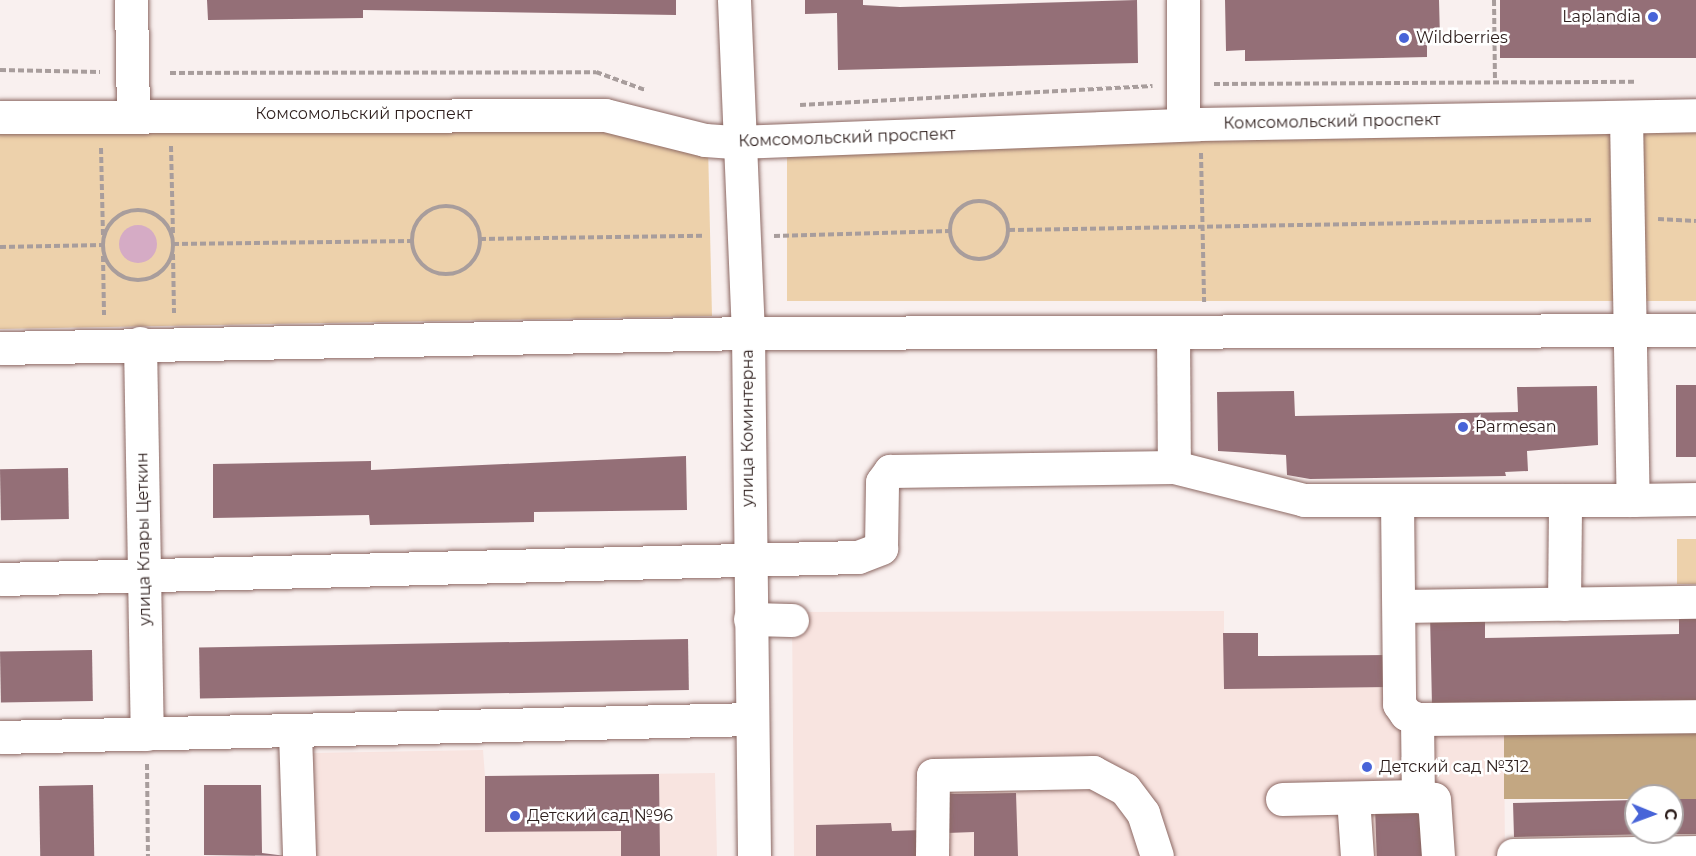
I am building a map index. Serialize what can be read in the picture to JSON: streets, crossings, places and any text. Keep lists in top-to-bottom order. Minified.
{"streets":{"street":["Комсомольский проспект","улица Коминтерна","улица Клары Цеткин"]},"crossings":[["Комсомольский проспект","улица Коминтерна"]],"places":["Laplandia","Wildberries","Parmesan","Детский сад №312","Детский сад №96"],"north":"right"}
